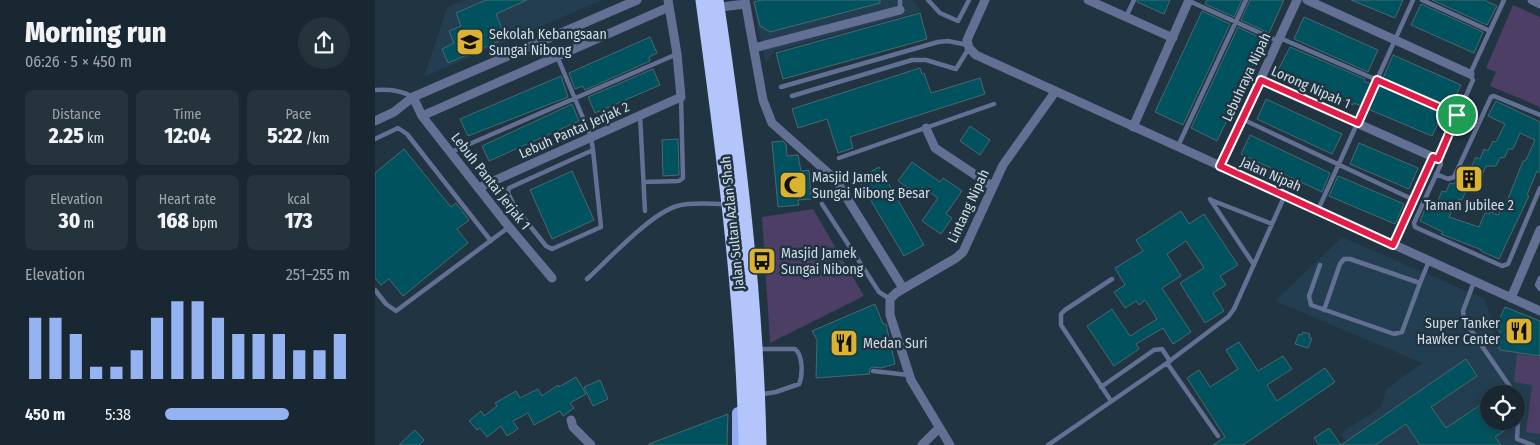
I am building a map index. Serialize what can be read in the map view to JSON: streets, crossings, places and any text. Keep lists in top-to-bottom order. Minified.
{"streets":{"highway":["Jalan Sultan Azlan Shah"],"street":["Lebuhraya Nipah","Lorong Nipah 1","Lebuh Pantai Jerjak 2","Jalan Nipah","Lebuh Pantai Jerjak 1","Lintang Nipah"]},"crossings":[["Lebuhraya Nipah","Lorong Nipah 1"],["Lebuhraya Nipah","Jalan Nipah"],["Lebuh Pantai Jerjak 2","Lebuh Pantai Jerjak 1"],["Jalan Nipah","Lintang Nipah"]],"places":{"school or university":["Sekolah Kebangsaan Sungai Nibong"],"building":["Taman Jubilee 2"],"mosque":["Masjid Jamek Sungai Nibong Besar"],"bus stop":["Masjid Jamek Sungai Nibong"],"restaurant":["Super Tanker Hawker Center","Medan Suri"]},"page":{"heading":["Morning run","06:26 · 5 × 450 m"],"stats":[["Distance","2.25 km"],["Time","12:04"],["Pace","5:22 /km"],["Elevation","30 m"],["Heart rate","168 bpm"],["kcal","173"]],"chart":["Elevation","251–255 m"],"list":[{"name":"450 m","note":"5:38"}]}}
